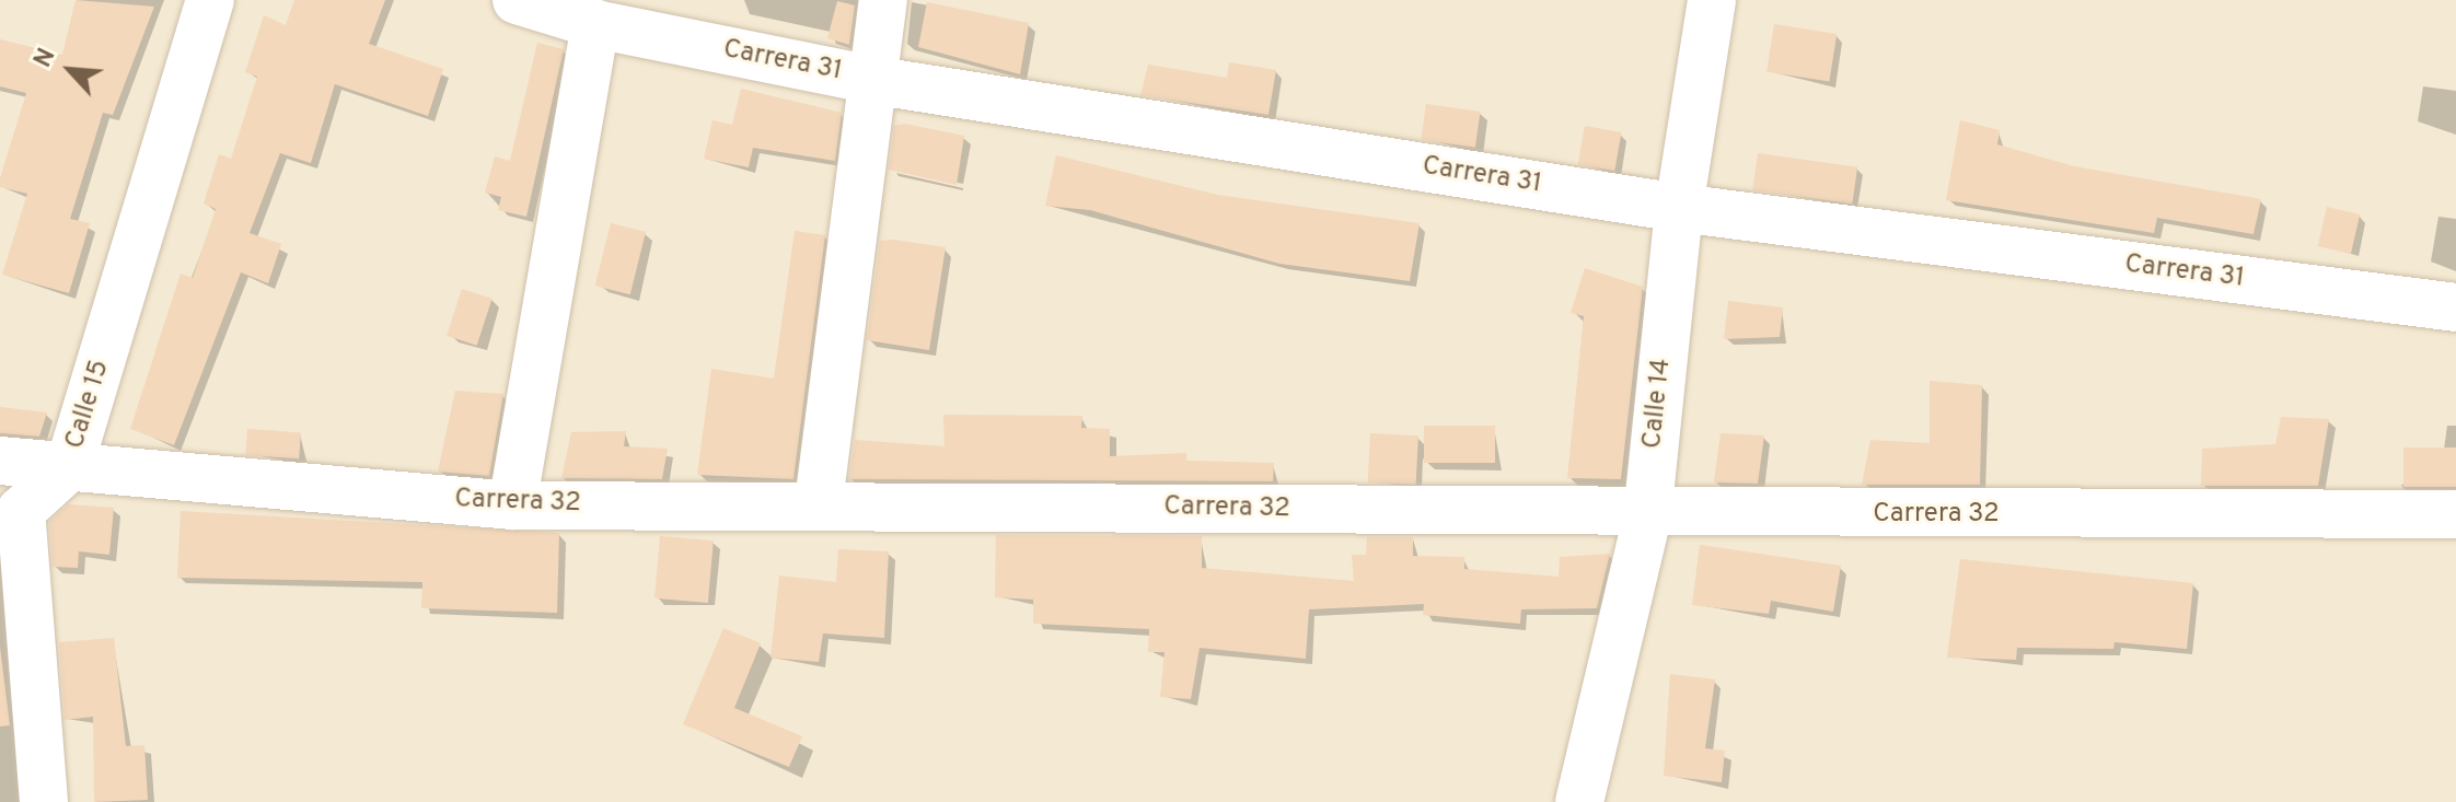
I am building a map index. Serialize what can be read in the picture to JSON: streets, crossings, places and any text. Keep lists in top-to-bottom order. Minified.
{"streets":{"street":["Carrera 31","Calle 14","Calle 15","Carrera 32"]},"crossings":[["Carrera 31","Calle 14"],["Calle 14","Carrera 32"],["Calle 15","Carrera 32"]],"north":"top left"}
